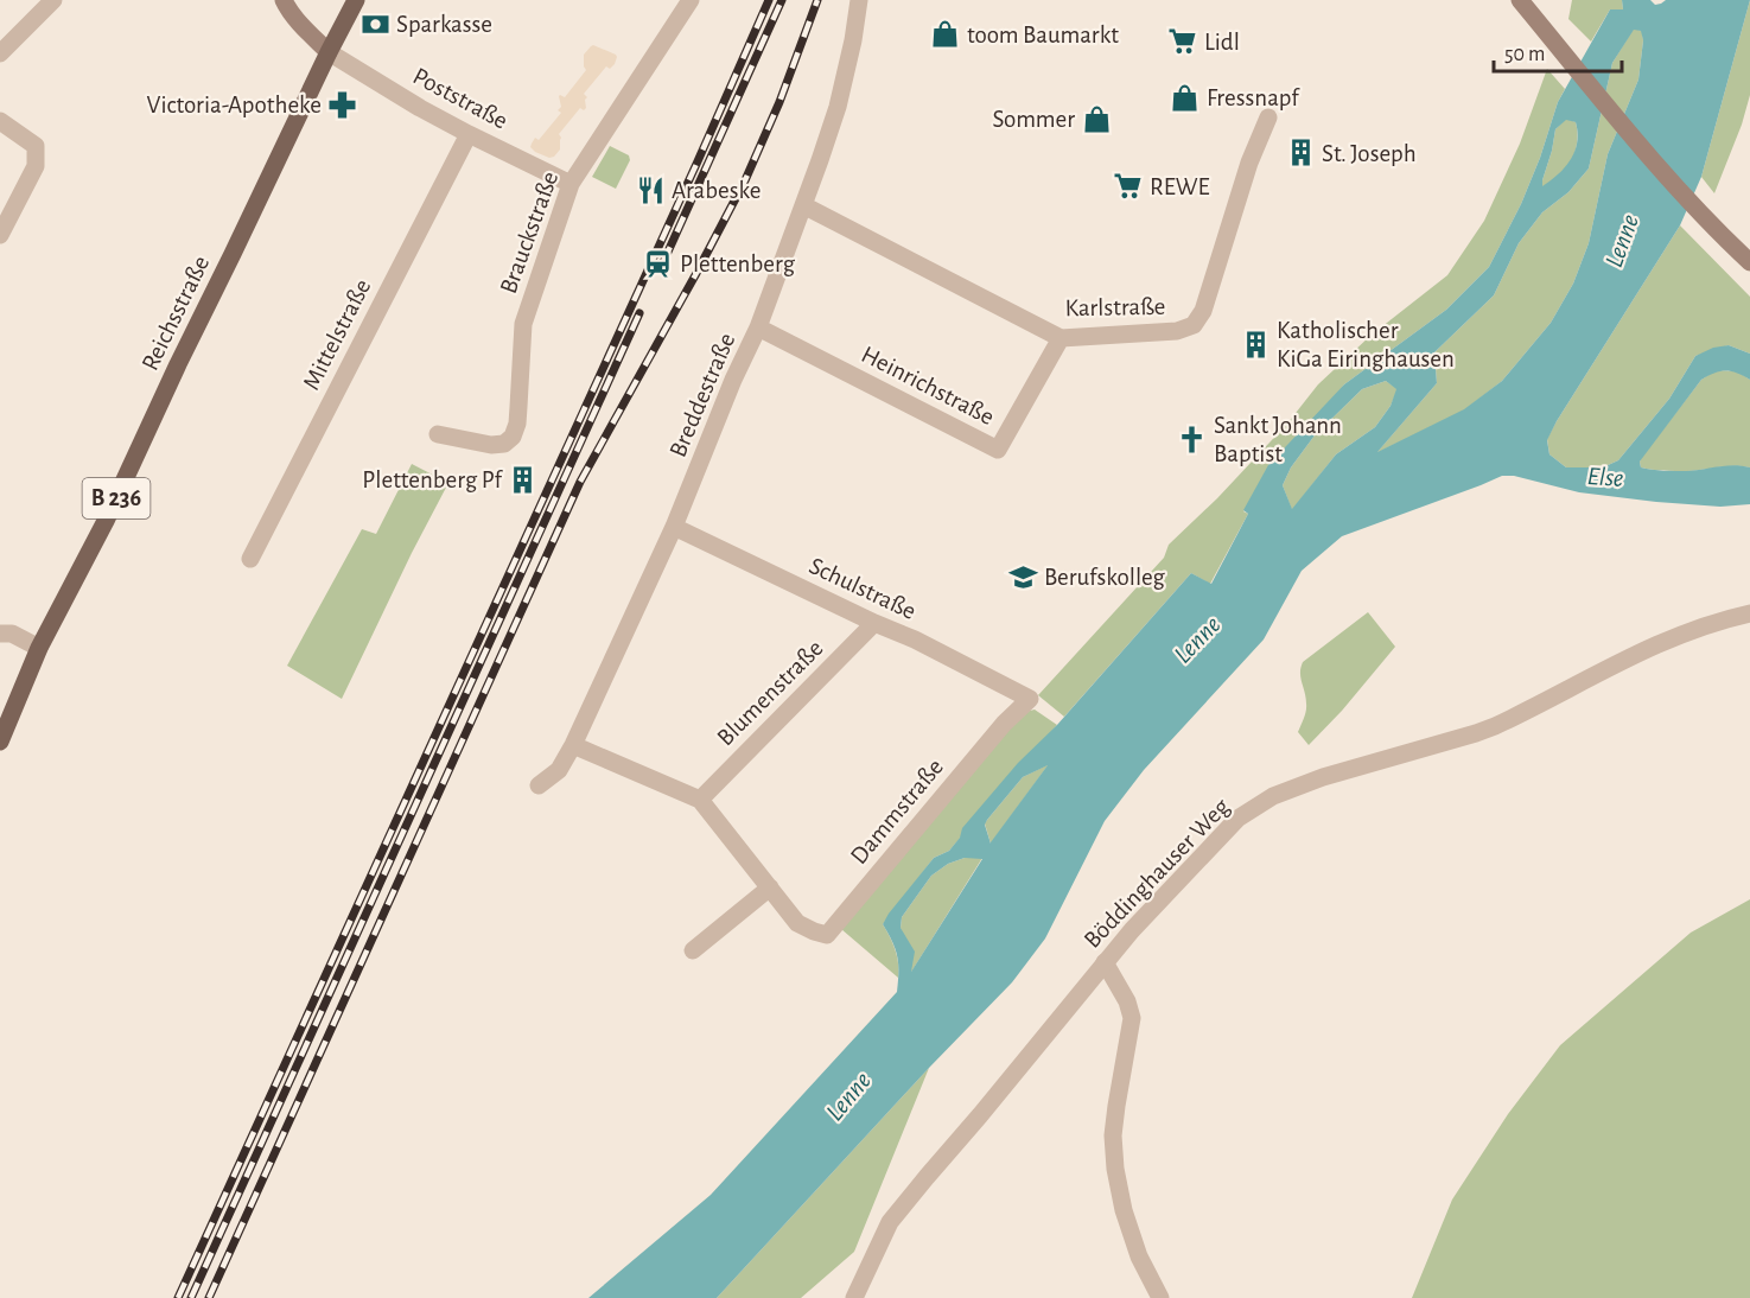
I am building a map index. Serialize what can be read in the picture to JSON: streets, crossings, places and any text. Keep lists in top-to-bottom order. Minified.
{"streets":{"main road":["Reichsstraße","B 236"],"street":["Poststraße","Brauckstraße","Karlstraße","Mittelstraße","Heinrichstraße","Breddestraße","Schulstraße","Blumenstraße","Dammstraße","Böddinghauser Weg"]},"crossings":[["Poststraße","Brauckstraße"],["Poststraße","Reichsstraße"],["Poststraße","Mittelstraße"],["Karlstraße","Heinrichstraße"],["Karlstraße","Breddestraße"],["Heinrichstraße","Breddestraße"],["Breddestraße","Schulstraße"],["Schulstraße","Blumenstraße"],["Schulstraße","Dammstraße"]],"water":["Lenne","Else"],"places":{"bank":["Sparkasse"],"shop":["toom Baumarkt","Fressnapf","Sommer"],"supermarket":["Lidl","REWE"],"pharmacy":["Victoria-Apotheke"],"building":["St. Joseph","Katholischer KiGa Eiringhausen","Plettenberg Pf"],"restaurant":["Arabeske"],"station":["Plettenberg"],"church":["Sankt Johann Baptist"],"school or university":["Berufskolleg"]},"scale_bar":"50 m"}
